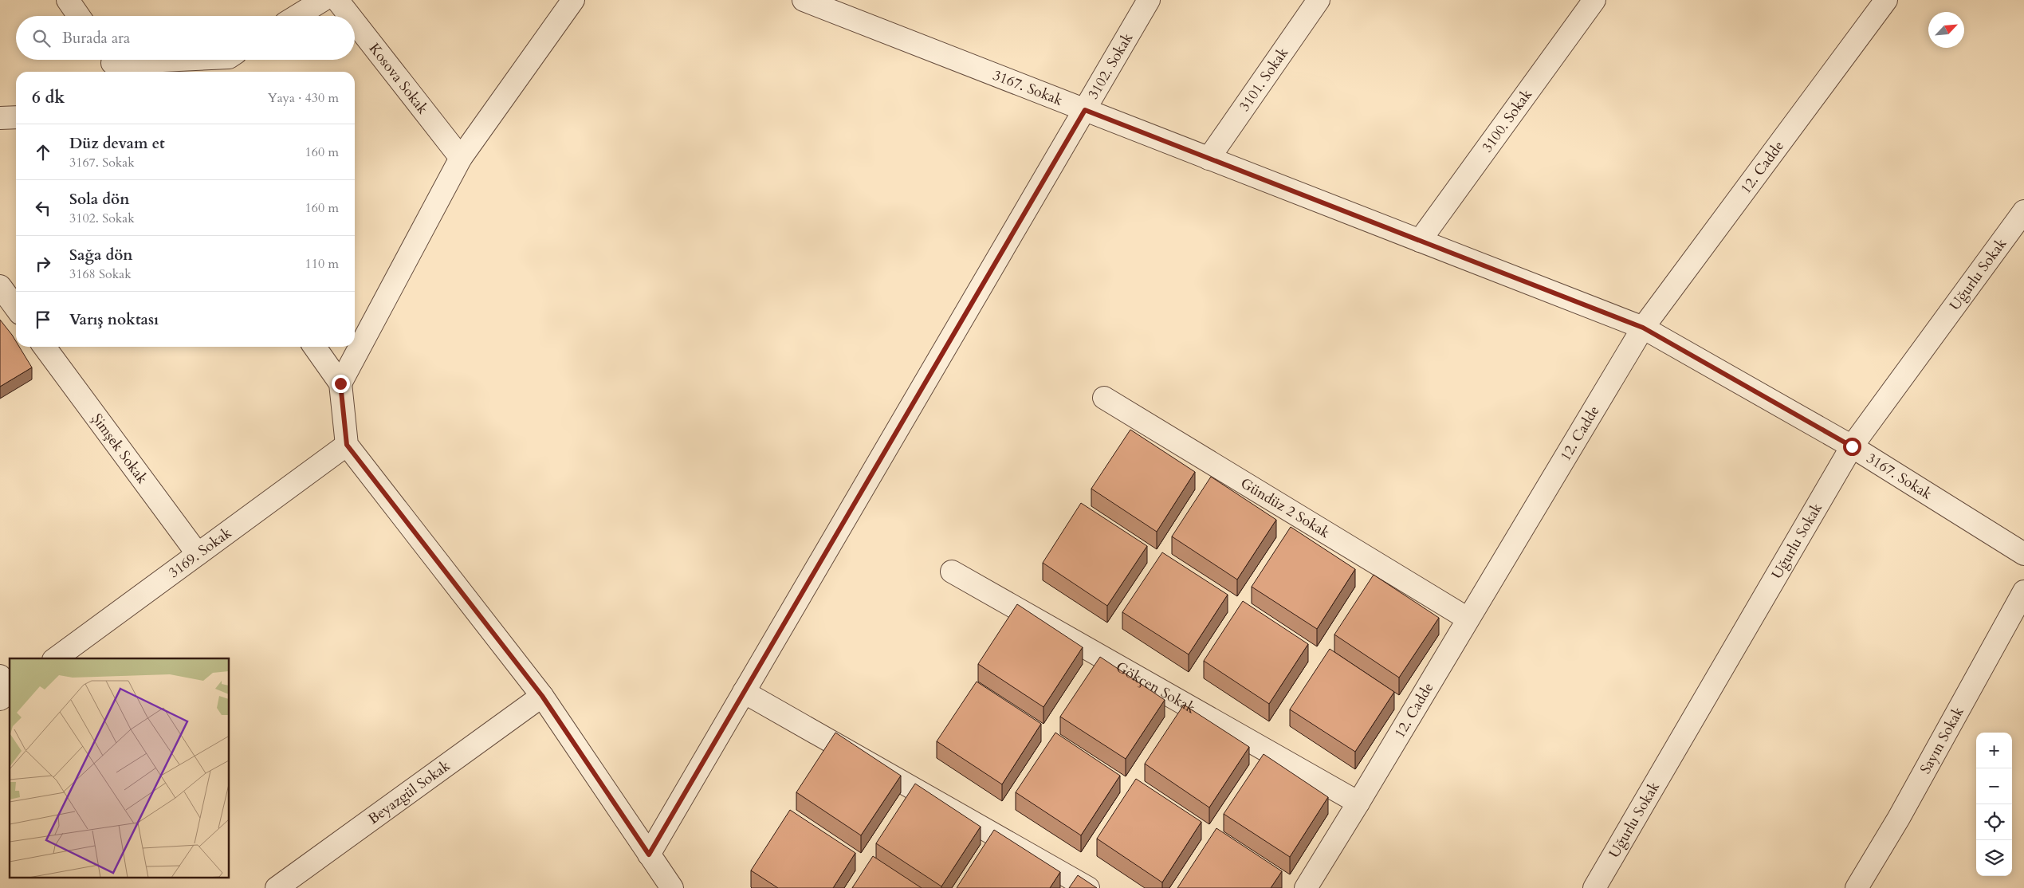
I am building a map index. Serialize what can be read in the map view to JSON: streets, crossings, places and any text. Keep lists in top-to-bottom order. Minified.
{"streets":{"street":["3102. Sokak","Kosova Sokak","3101. Sokak","3167. Sokak","3100. Sokak","12. Cadde","Uğurlu Sokak","Şimşek Sokak","Gündüz 2 Sokak","3169. Sokak","Gökçen Sokak","Sayın Sokak","Beyazgül Sokak"]},"crossings":[["3102. Sokak","3167. Sokak"],["3101. Sokak","3167. Sokak"],["3167. Sokak","3100. Sokak"],["3167. Sokak","12. Cadde"],["3167. Sokak","Uğurlu Sokak"],["12. Cadde","Gündüz 2 Sokak"],["12. Cadde","Gökçen Sokak"],["Şimşek Sokak","3169. Sokak"]],"north":"top right","page":{"search":"Burada ara","heading":["6 dk","Yaya · 430 m"],"list":[["Düz devam et","3167. Sokak","160 m"],["Sola dön","3102. Sokak","160 m"],["Sağa dön","3168 Sokak","110 m"],"Varış noktası"],"map_buttons":["+","−"]}}
